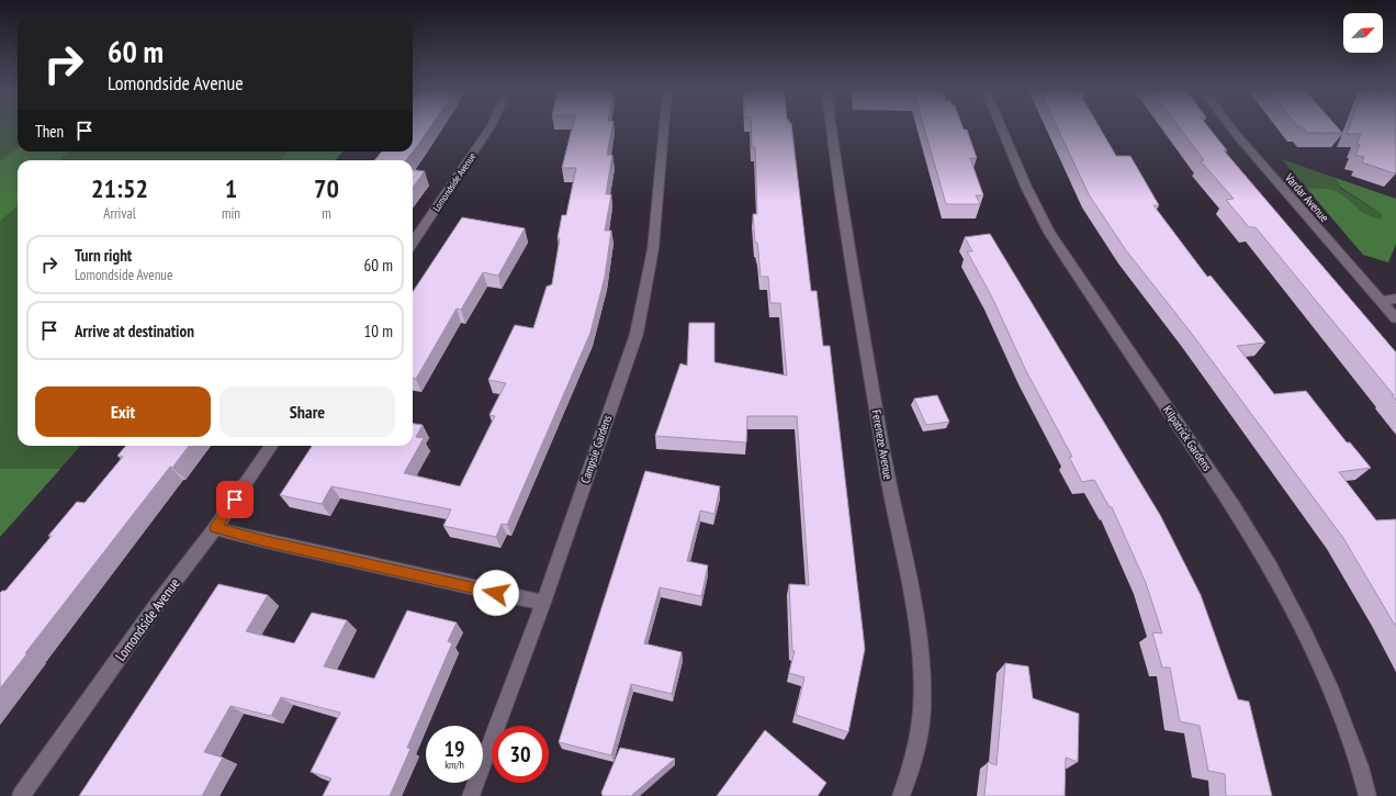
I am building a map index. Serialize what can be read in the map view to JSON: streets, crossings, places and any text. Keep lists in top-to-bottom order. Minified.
{"streets":{"street":["Lomondside Avenue","Vardar Avenue","Kilpatrick Gardens","Fereneze Avenue","Campsie Gardens"]},"north":"top right","page":{"turn":["60 m","Lomondside Avenue"],"then":"Then","eta":["21:52","Arrival","1","min","70","m"],"list":[{"name":"Turn right","note":"Lomondside Avenue","value":"60 m"},{"name":"Arrive at destination","value":"10 m"}],"buttons":["Exit","Share"],"speed":"19 km/h","limit":"30"}}
